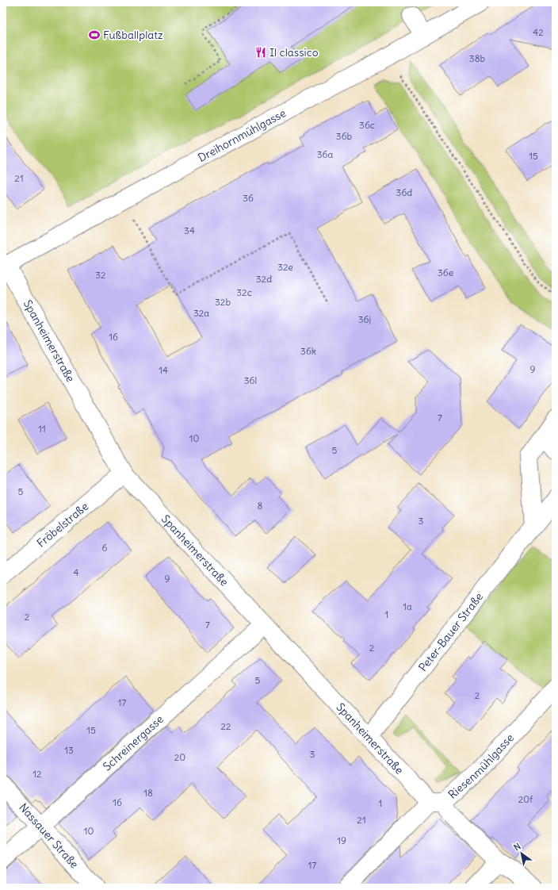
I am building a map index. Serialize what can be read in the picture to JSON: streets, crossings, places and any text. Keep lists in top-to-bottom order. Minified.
{"streets":{"street":["Dreihornmühlgasse","Spanheimerstraße","Fröbelstraße","Peter-Bauer Straße","Schreinergasse","Riesenmühlgasse","Nassauer Straße"]},"crossings":[["Dreihornmühlgasse","Spanheimerstraße"],["Spanheimerstraße","Fröbelstraße"],["Spanheimerstraße","Peter-Bauer Straße"],["Spanheimerstraße","Schreinergasse"],["Spanheimerstraße","Riesenmühlgasse"],["Schreinergasse","Nassauer Straße"]],"places":{"sports":["Fußballplatz"],"restaurant":["Il classico"]},"house_numbers":["42","38b","36c","36b","36a","15","21","36d","36","34","32e","36e","32","32d","32c","32b","32a","36j","16","36k","9","14","36l","7","11","10","5","5","8","3","6","4","9","1a","1","2","7","2","5","2","17","22","15","13","3","20","12","18","20f","16","1","21","10","19","17"],"north":"top left"}
